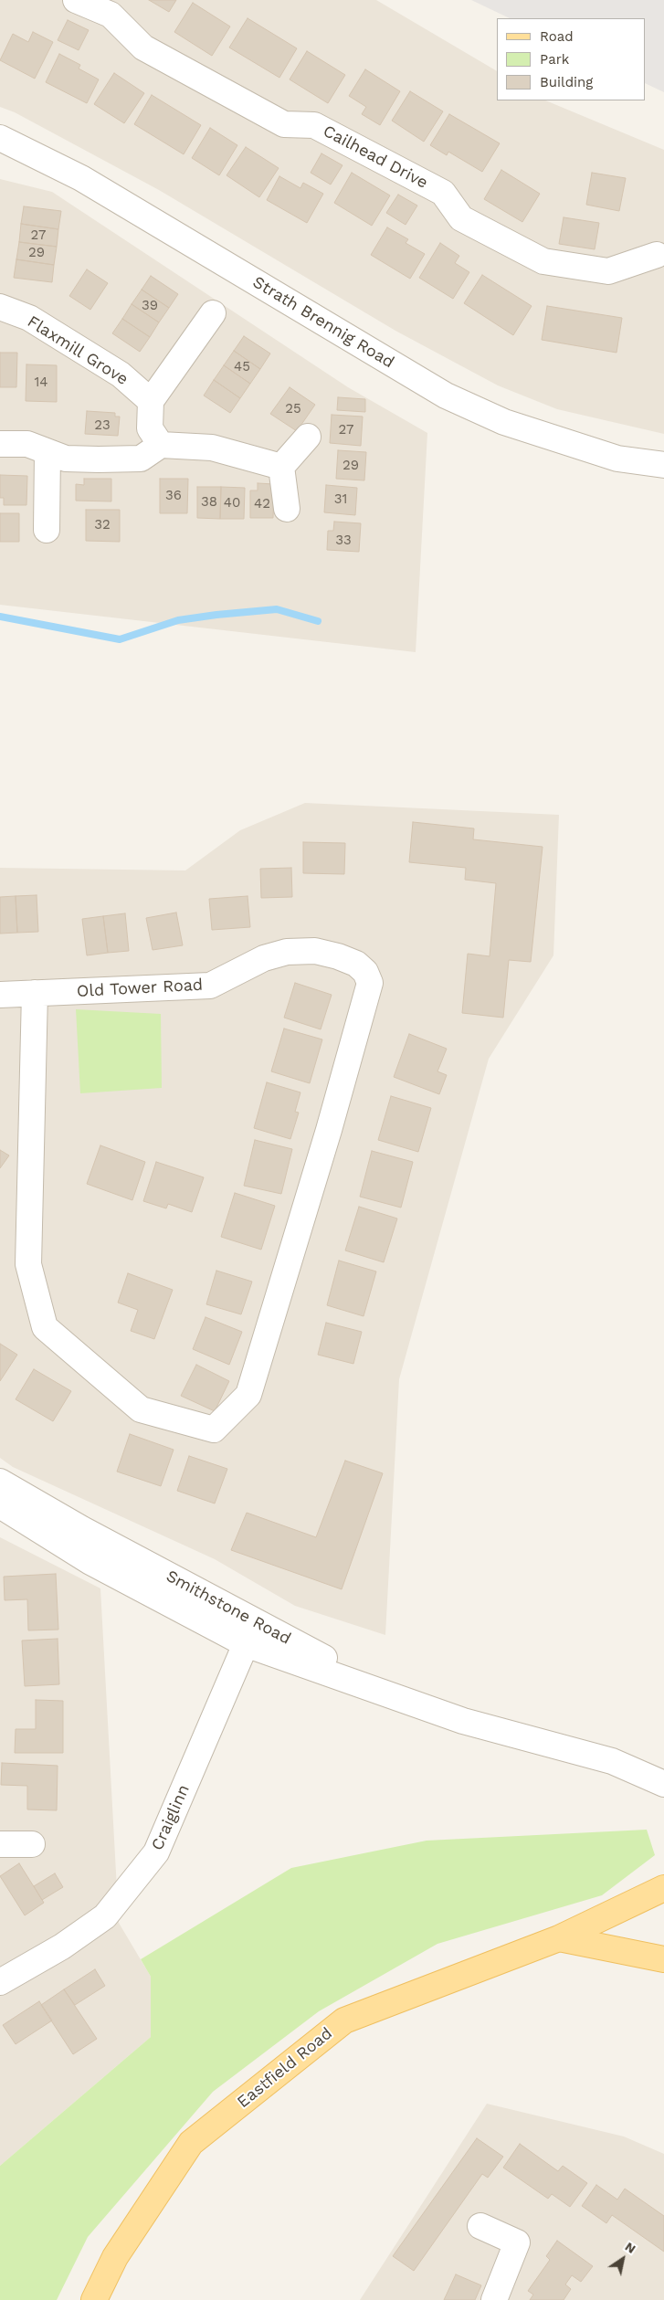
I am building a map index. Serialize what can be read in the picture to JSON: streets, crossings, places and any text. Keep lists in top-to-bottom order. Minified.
{"streets":{"main road":["Eastfield Road"],"street":["Cailhead Drive","Strath Brennig Road","Flaxmill Grove","Old Tower Road","Smithstone Road","Craiglinn"]},"crossings":[["Smithstone Road","Craiglinn"]],"house_numbers":["27","29","39","45","14","25","23","27","29","36","31","38","40","42","32","33"],"legend":["Road","Park","Building"],"north":"top right"}
